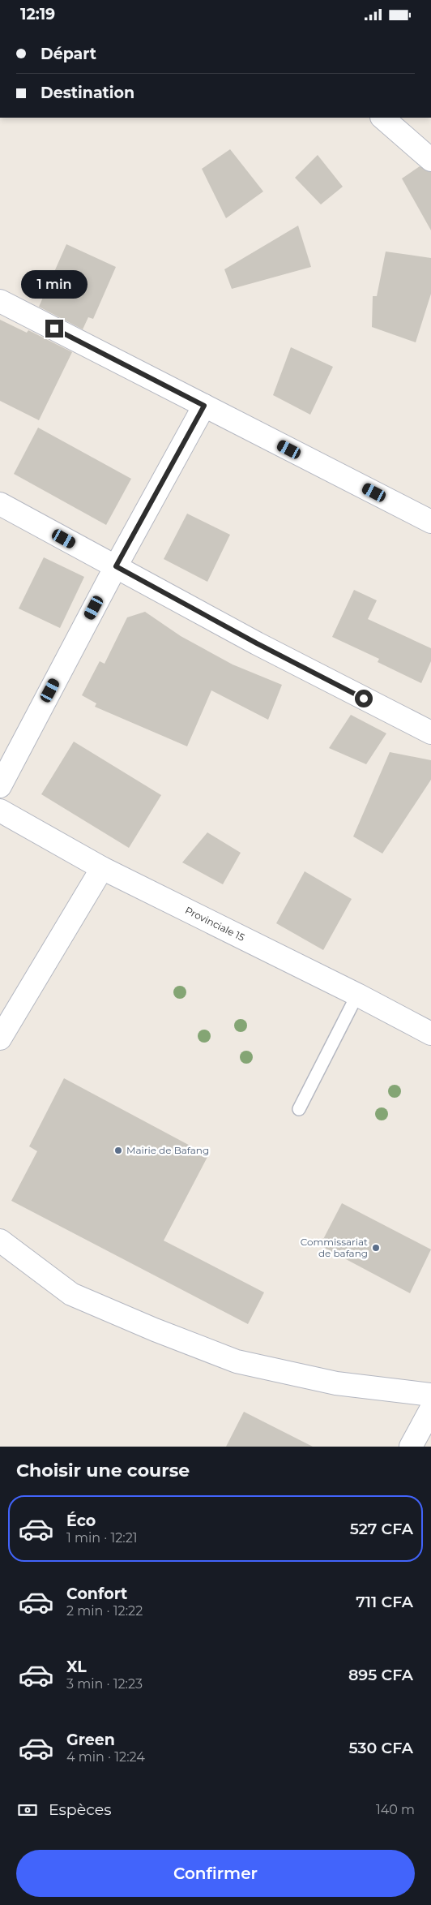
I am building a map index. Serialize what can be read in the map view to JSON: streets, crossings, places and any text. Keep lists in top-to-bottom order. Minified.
{"streets":{"street":["Provinciale 15"]},"places":["Mairie de Bafang","Commissariat de bafang"],"page":{"status":"12:19","banner":["Départ","Destination"],"bubble":"1 min","heading":"Choisir une course","list":[{"name":"Éco","note":"1 min · 12:21","value":"527 CFA"},{"name":"Confort","note":"2 min · 12:22","value":"711 CFA"},{"name":"XL","note":"3 min · 12:23","value":"895 CFA"},{"name":"Green","note":"4 min · 12:24","value":"530 CFA"}],"pay":["Espèces","140 m"],"buttons":"Confirmer"}}
